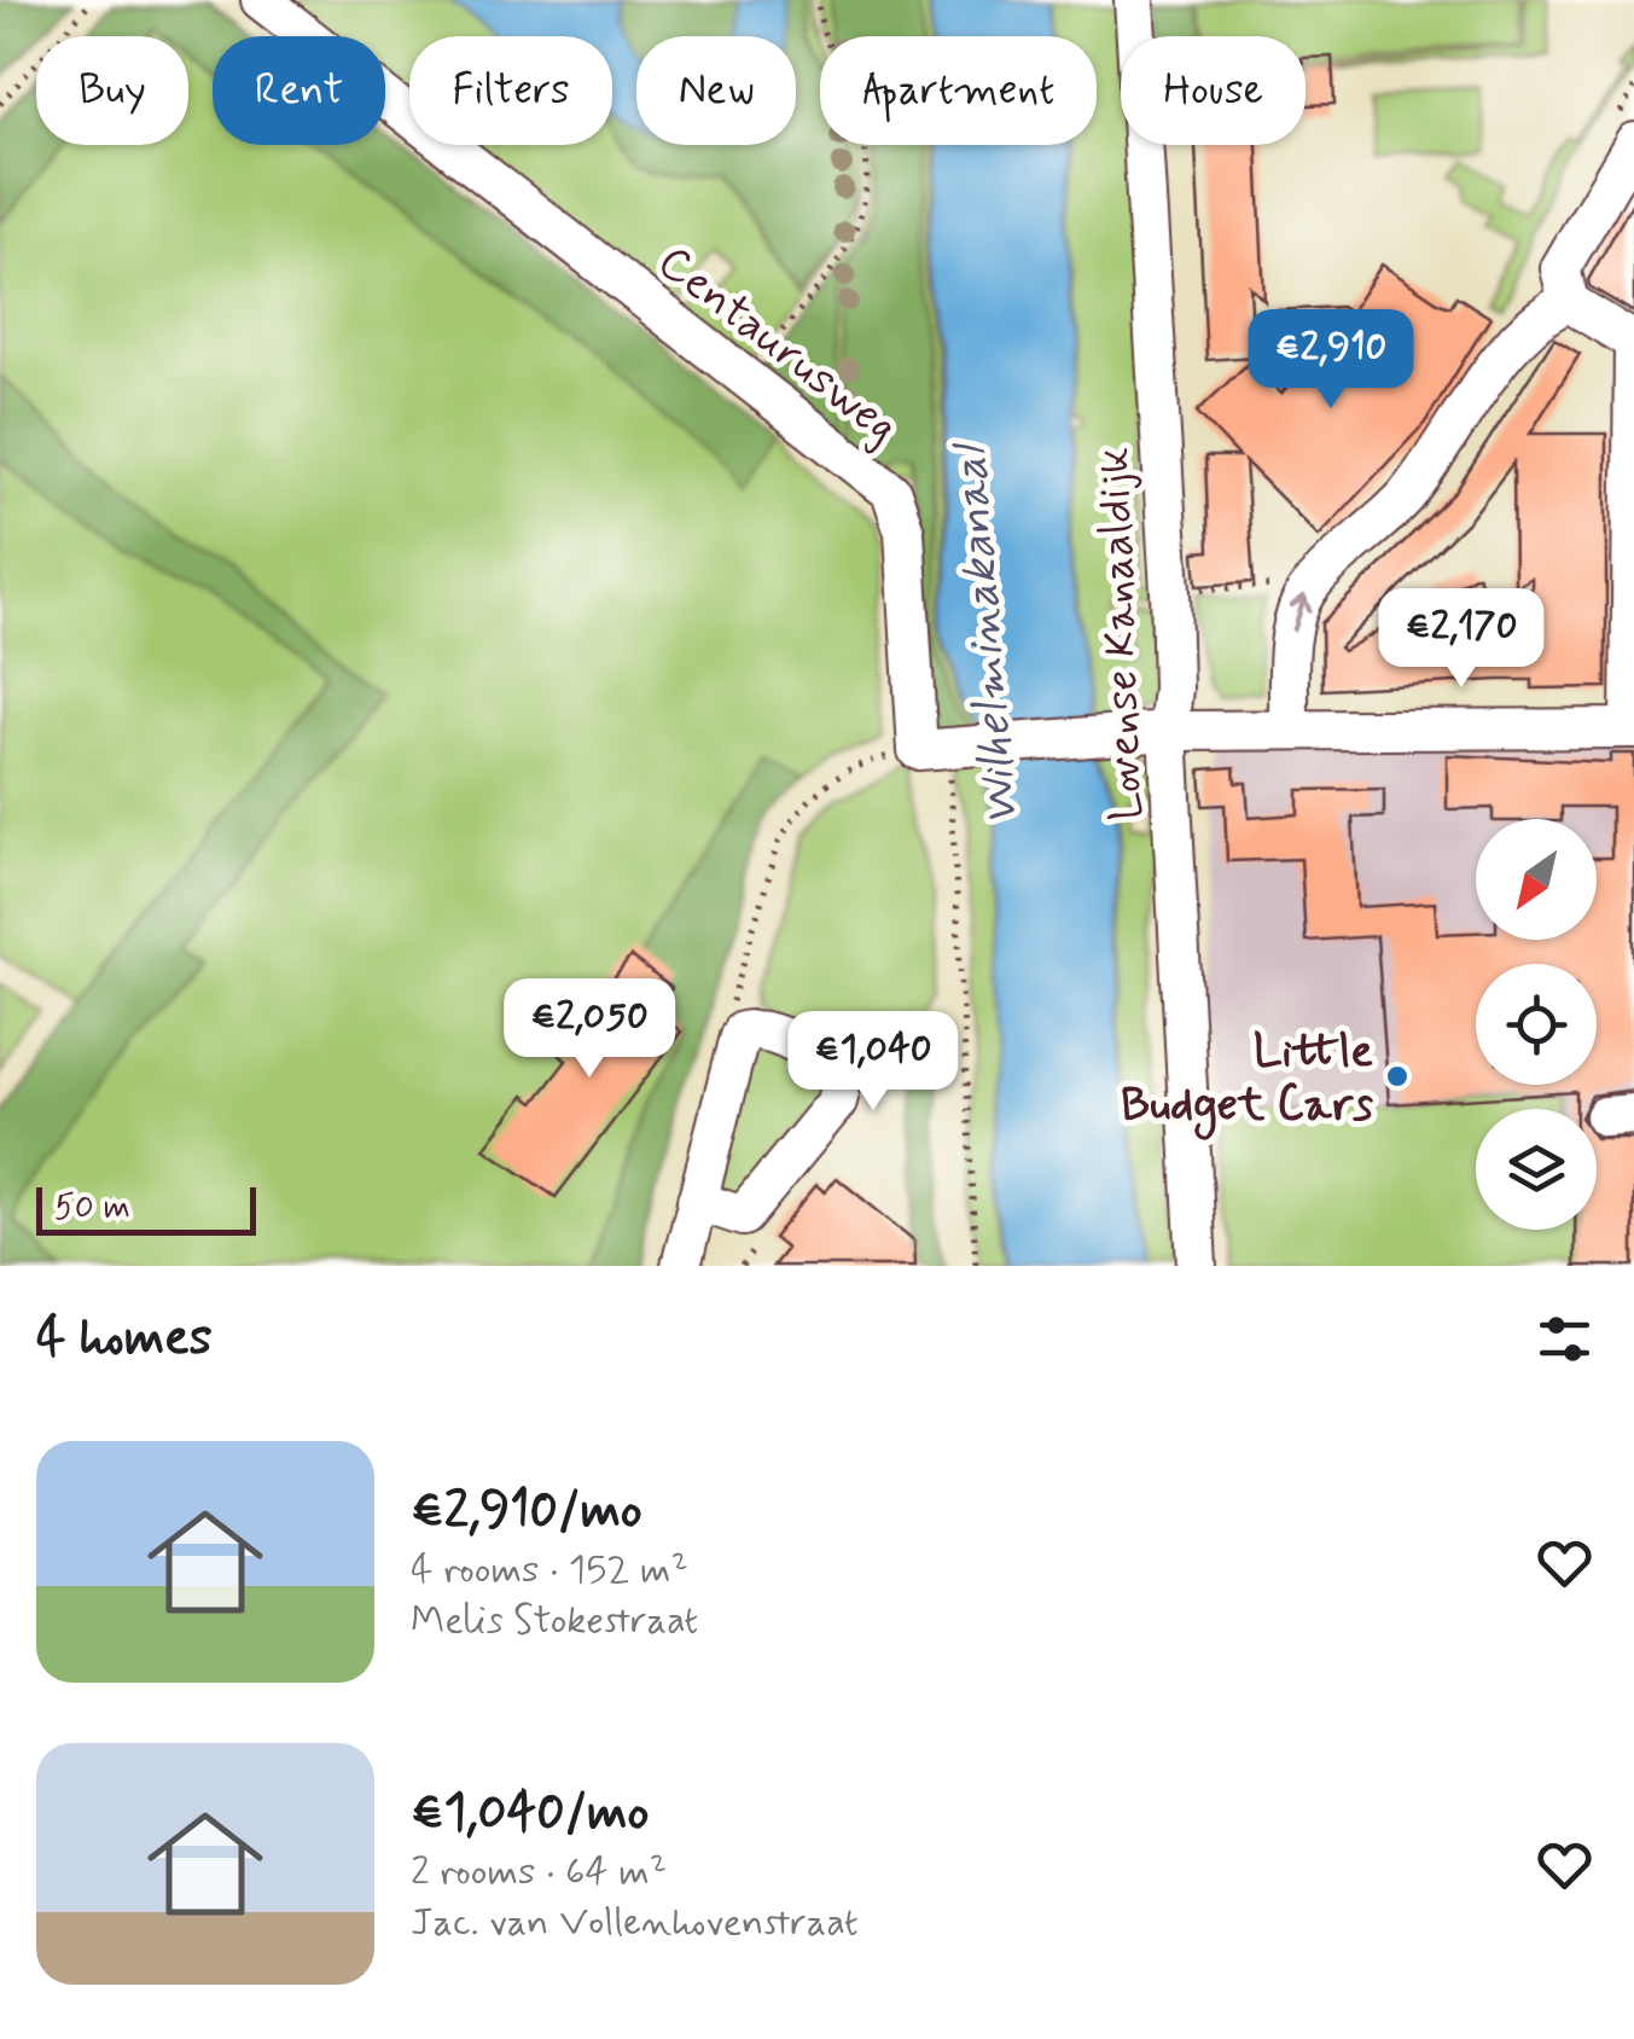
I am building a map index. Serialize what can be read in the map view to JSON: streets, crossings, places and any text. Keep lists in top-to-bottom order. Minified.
{"streets":{"street":["Centaurusweg","Lovense Kanaaldijk"]},"water":["Wilhelminakanaal"],"places":["Little Budget Cars"],"scale_bar":"50 m","north":"bottom left","page":{"chip":["Buy","Rent","Filters","New","Apartment","House"],"price":["€2,910","€2,170","€2,050","€1,040"],"scale":"50 m","heading":"4 homes","list":[{"name":"€2,910/mo","note":"4 rooms · 152 m² · Melis Stokestraat"},{"name":"€1,040/mo","note":"2 rooms · 64 m² · Jac. van Vollenhovenstraat"}]}}
